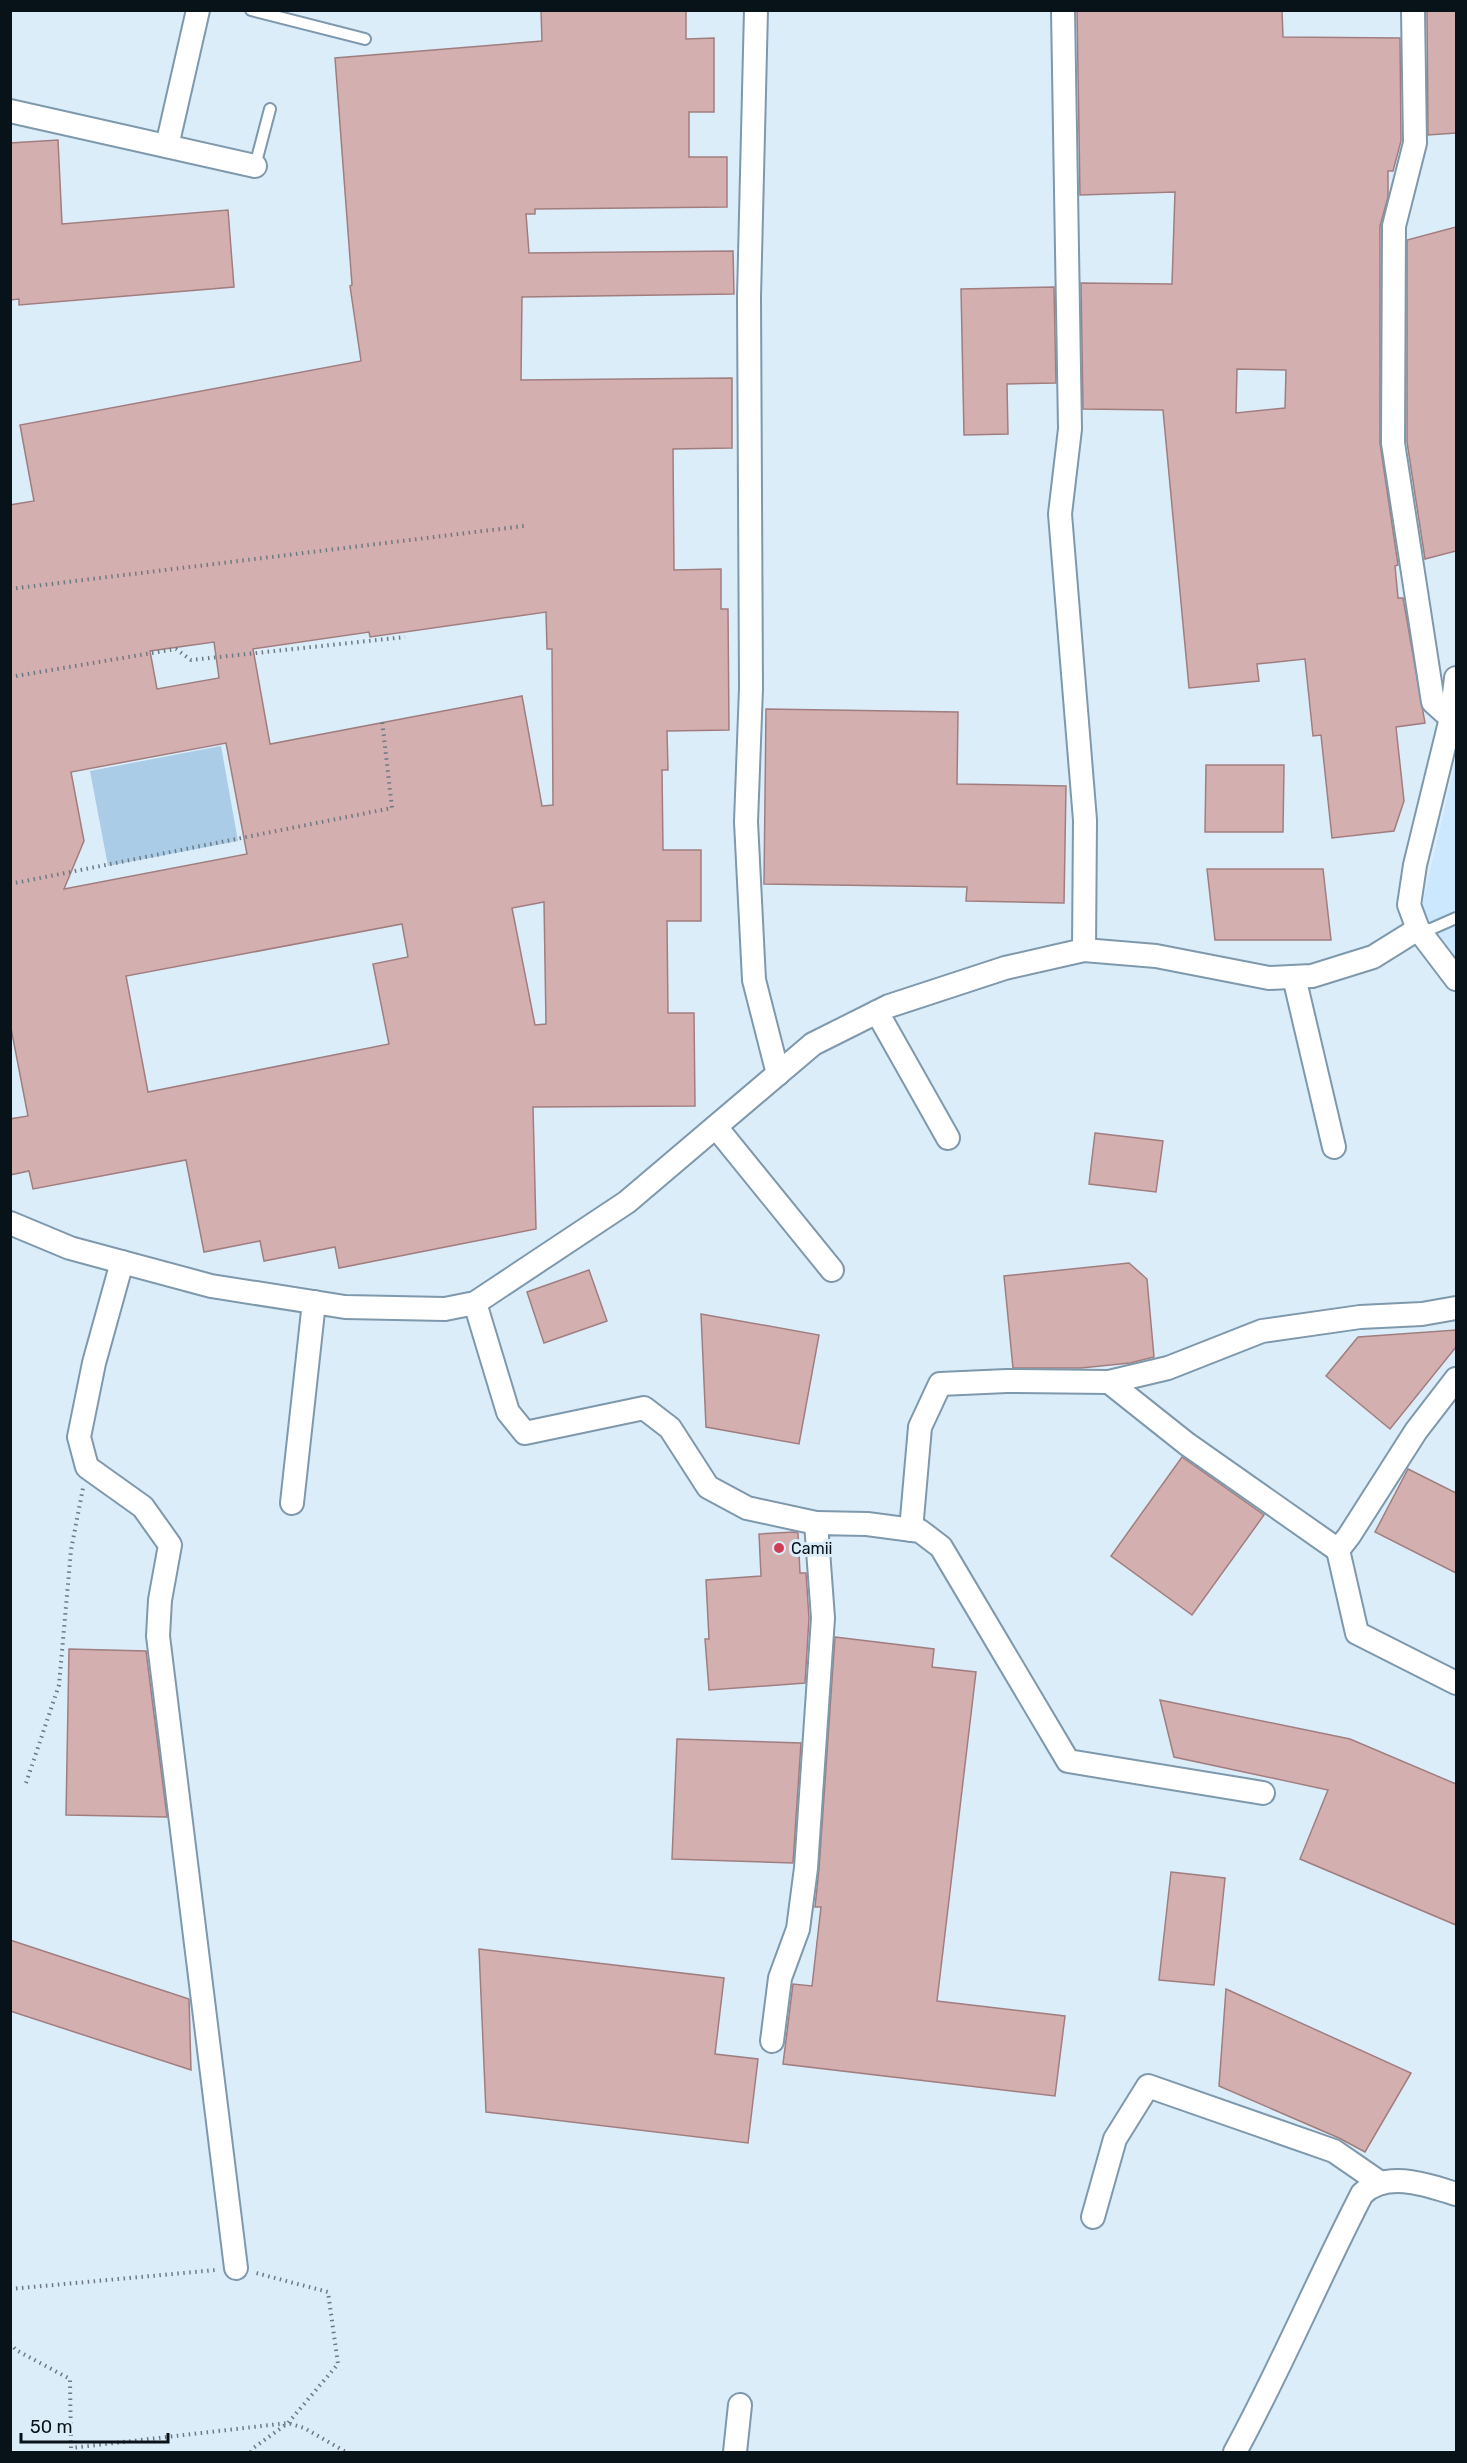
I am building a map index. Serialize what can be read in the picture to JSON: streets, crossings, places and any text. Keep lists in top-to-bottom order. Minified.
{"places":["Camii"],"scale_bar":"50 m"}
